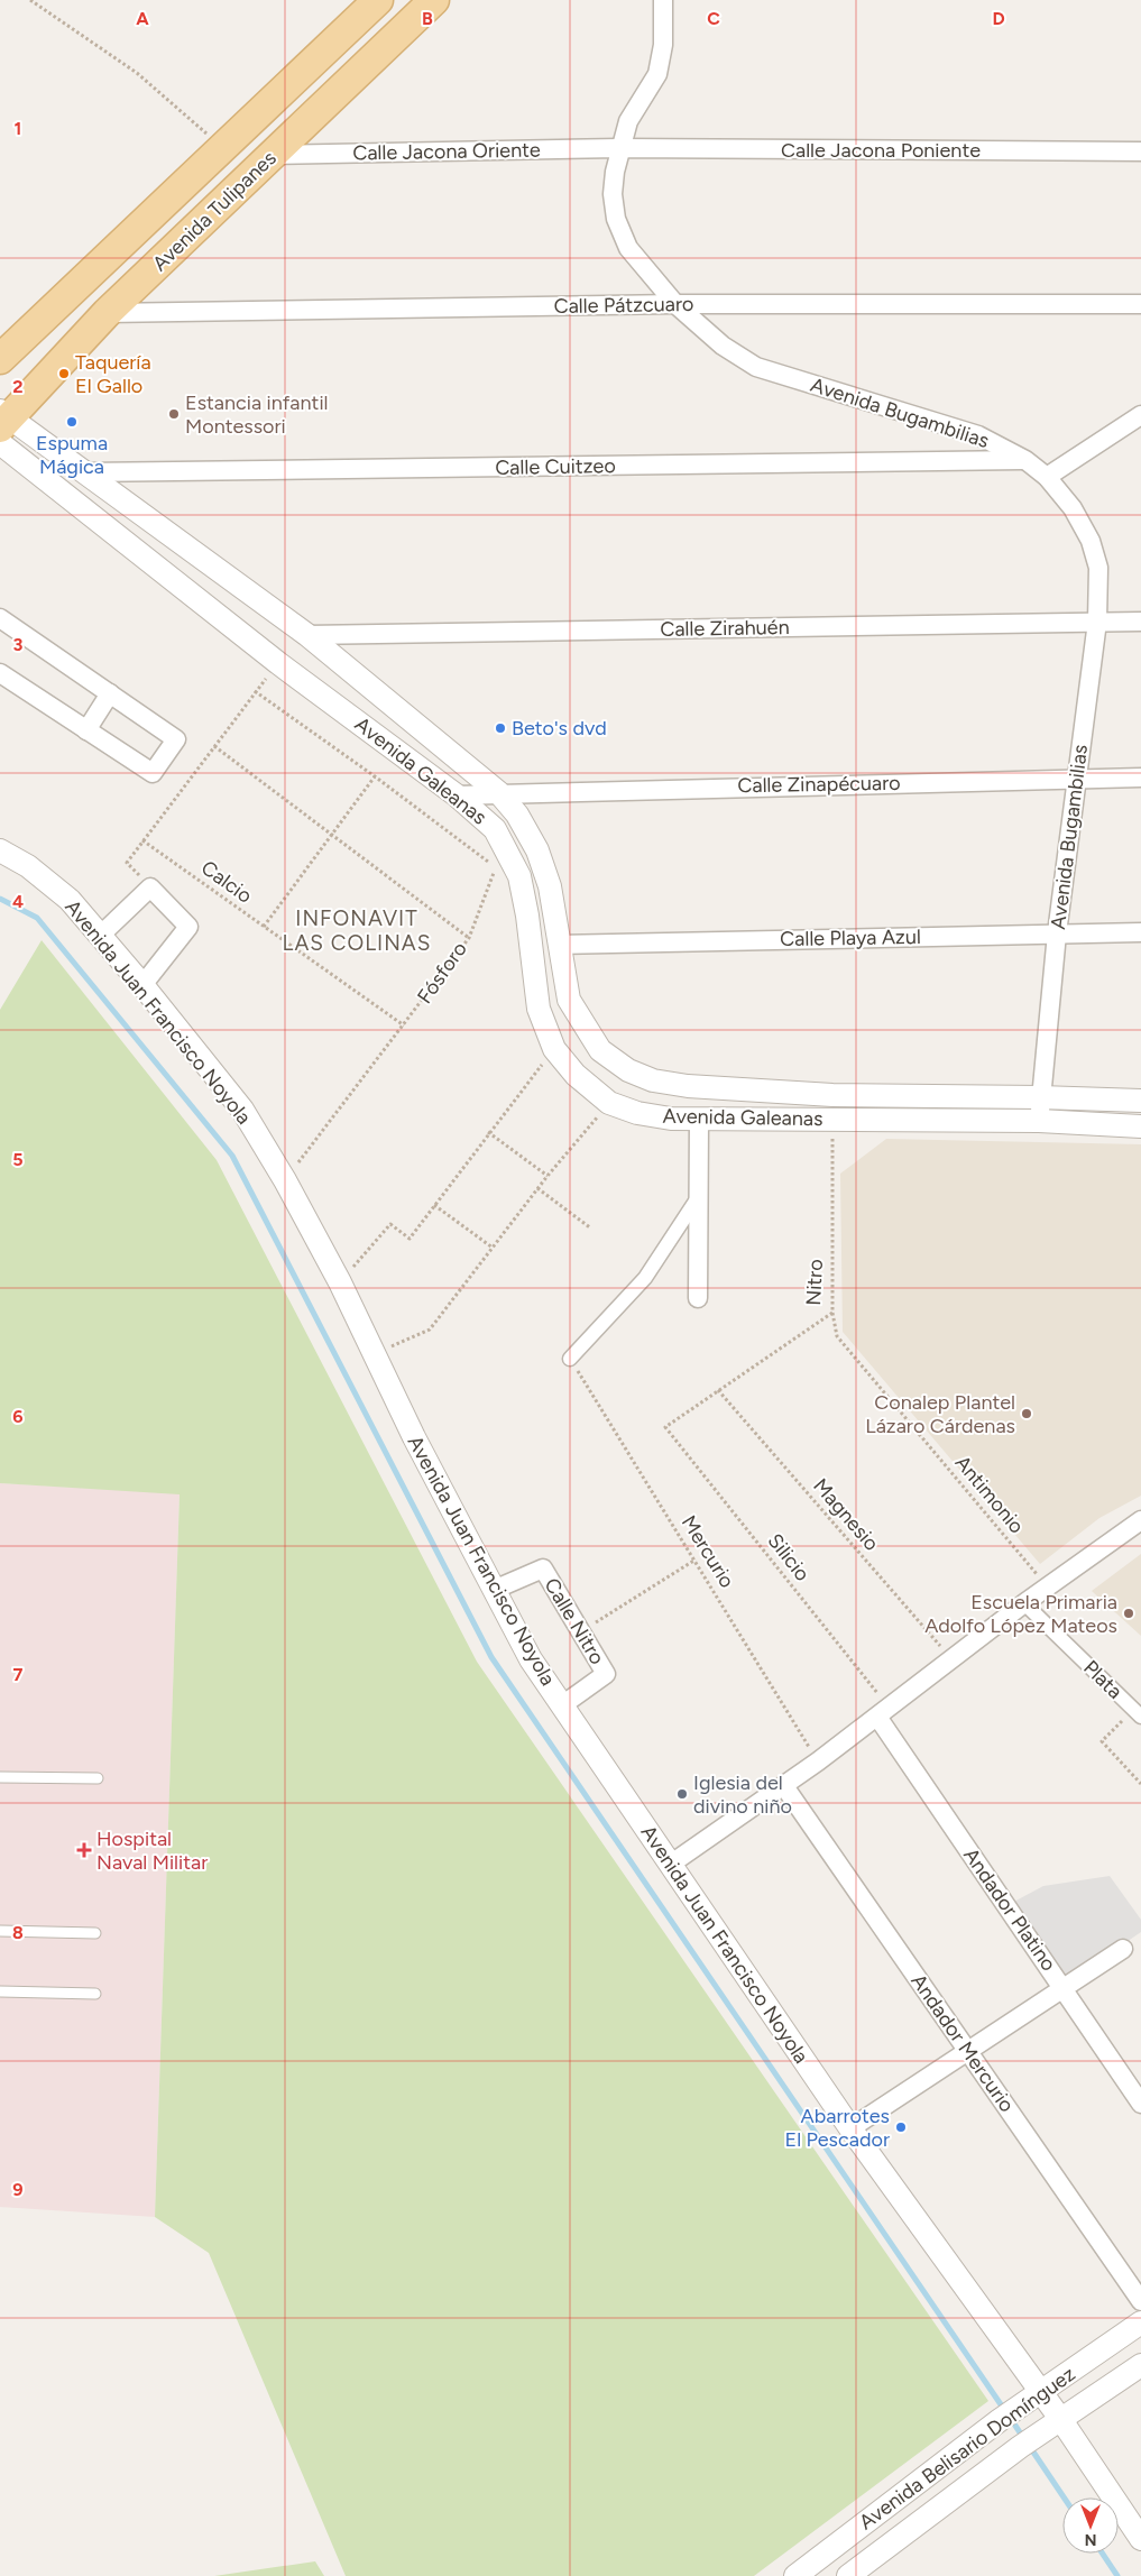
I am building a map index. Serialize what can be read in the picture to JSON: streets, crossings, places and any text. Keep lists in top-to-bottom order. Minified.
{"streets":{"main road":["Avenida Tulipanes"],"street":["Calle Jacona Poniente","Calle Jacona Oriente","Calle Pátzcuaro","Avenida Bugambilias","Calle Cuitzeo","Calle Zirahuén","Avenida Galeanas","Calle Zinapécuaro","Calle Playa Azul","Avenida Juan Francisco Noyola","Calle Nitro","Plata","Andador Platino","Andador Mercurio","Avenida Belisario Domínguez"],"path":["Calcio","Fósforo","Nitro","Antimonio","Magnesio","Mercurio","Silicio"]},"crossings":[["Calle Jacona Poniente","Calle Jacona Oriente"],["Calle Jacona Poniente","Avenida Bugambilias"],["Calle Jacona Oriente","Avenida Tulipanes"],["Calle Jacona Oriente","Avenida Bugambilias"],["Avenida Tulipanes","Calle Pátzcuaro"],["Avenida Tulipanes","Avenida Galeanas"],["Calle Pátzcuaro","Avenida Bugambilias"],["Avenida Bugambilias","Calle Cuitzeo"],["Avenida Bugambilias","Calle Zirahuén"],["Avenida Bugambilias","Avenida Galeanas"],["Avenida Bugambilias","Calle Zinapécuaro"],["Avenida Bugambilias","Calle Playa Azul"],["Calle Cuitzeo","Avenida Galeanas"],["Calle Zirahuén","Avenida Galeanas"],["Avenida Galeanas","Calle Zinapécuaro"],["Avenida Galeanas","Calle Playa Azul"],["Avenida Galeanas","Nitro"],["Calcio","Fósforo"],["Fósforo","Avenida Juan Francisco Noyola"],["Avenida Juan Francisco Noyola","Calle Nitro"],["Avenida Juan Francisco Noyola","Avenida Belisario Domínguez"],["Nitro","Antimonio"],["Nitro","Magnesio"],["Nitro","Silicio"],["Silicio","Andador Platino"]],"districts":["INFONAVIT LAS COLINAS"],"places":{"other":["Taquería El Gallo","Estancia infantil Montessori","Espuma Mágica","Beto's dvd","Conalep Plantel Lázaro Cárdenas","Escuela Primaria Adolfo López Mateos","Iglesia del divino niño","Abarrotes El Pescador"],"health":["Hospital Naval Militar"]},"north":"bottom","grid":{"columns":["A","B","C","D"],"rows":["1","2","3","4","5","6","7","8","9"]}}
